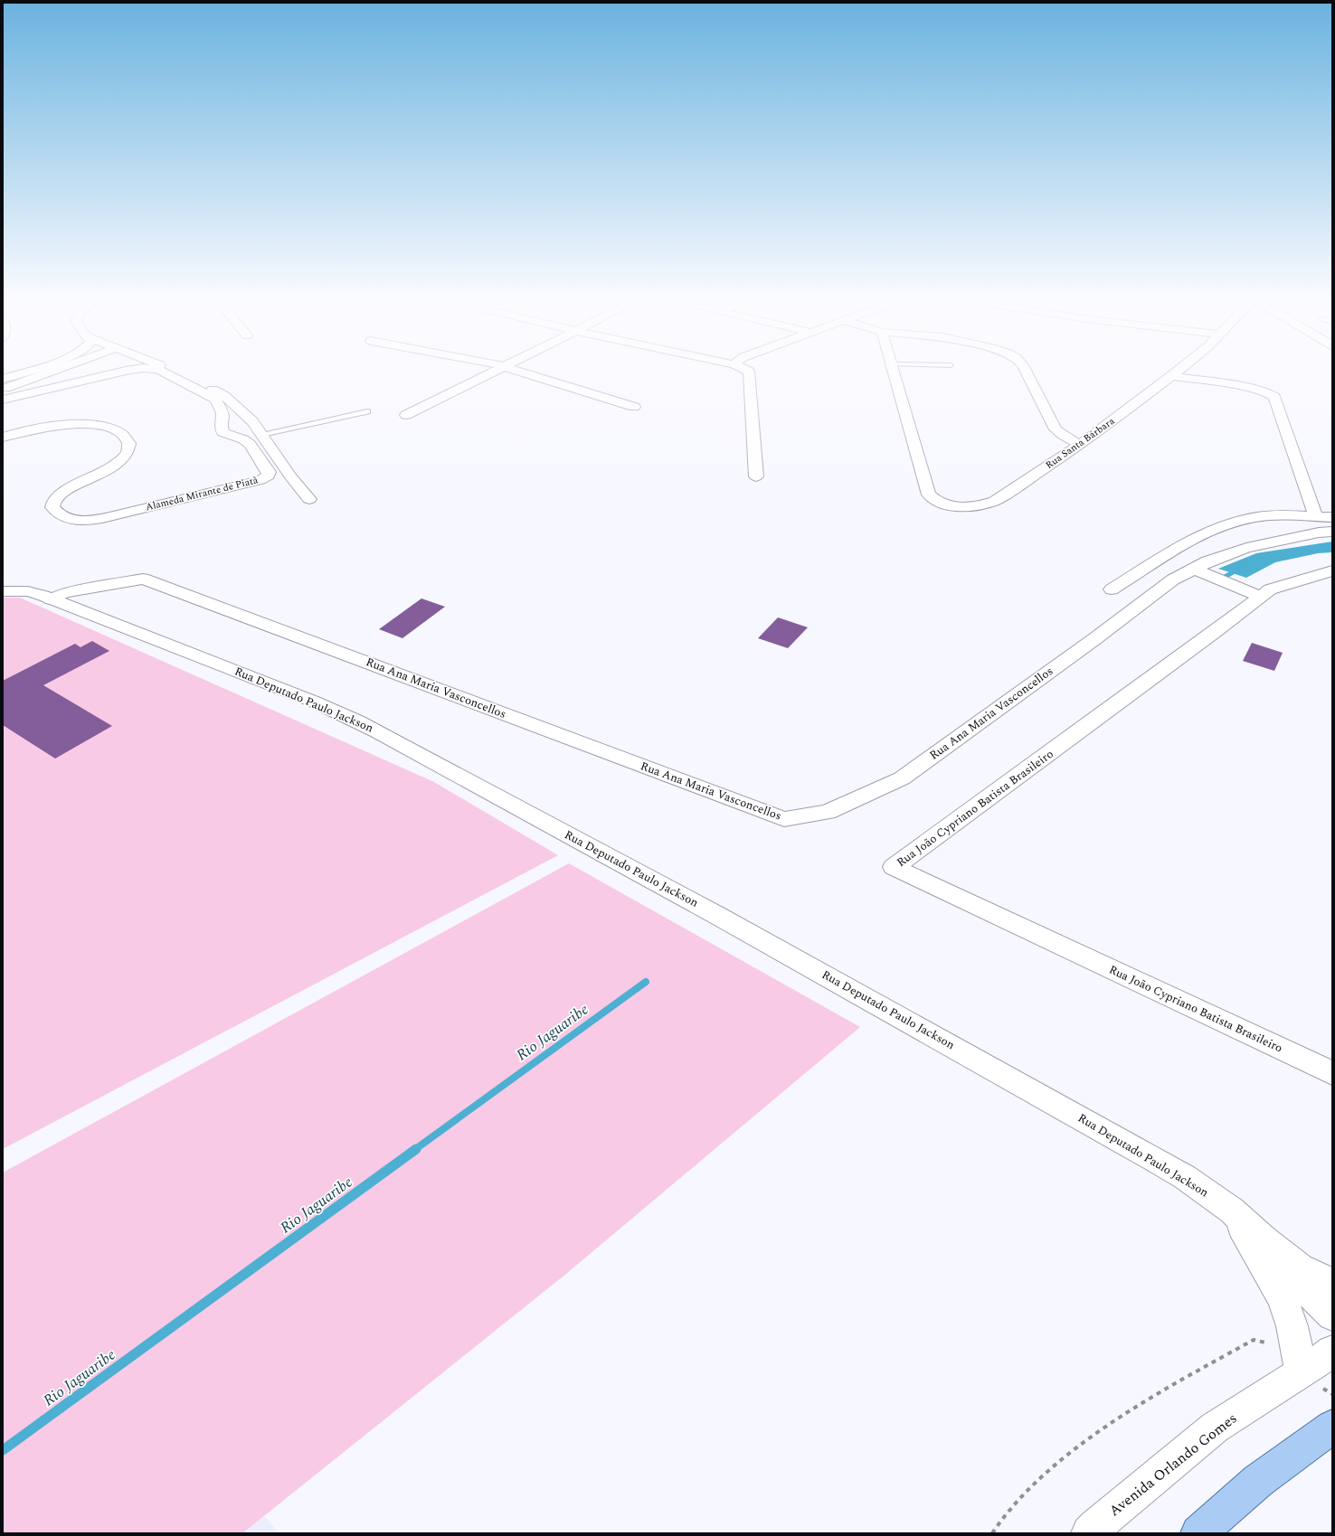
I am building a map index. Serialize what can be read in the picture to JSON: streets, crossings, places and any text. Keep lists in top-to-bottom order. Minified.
{"streets":{"street":["Rua Santa Bárbara","Alameda Mirante de Piatã","Rua Ana Maria Vasconcellos","Rua Deputado Paulo Jackson","Rua João Cypriano Batista Brasileiro","Avenida Orlando Gomes"]},"crossings":[["Rua Ana Maria Vasconcellos","Rua Deputado Paulo Jackson"]],"water":["Rio Jaguaribe"]}
